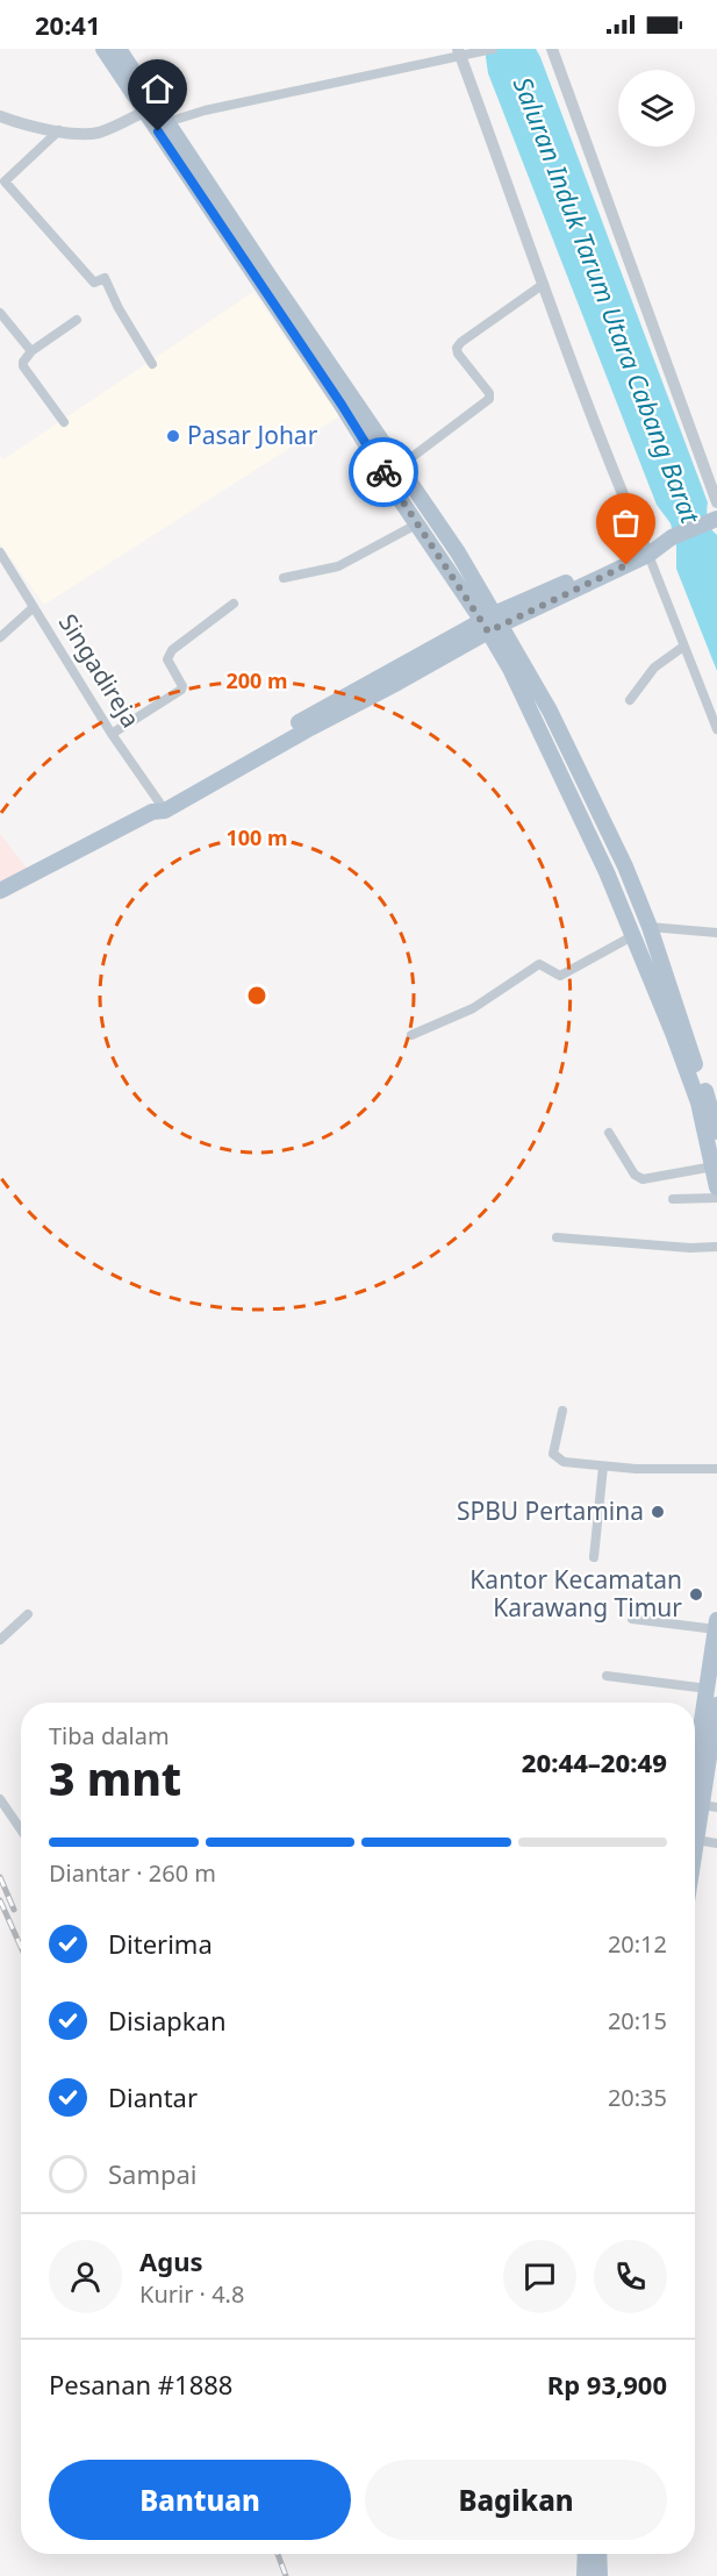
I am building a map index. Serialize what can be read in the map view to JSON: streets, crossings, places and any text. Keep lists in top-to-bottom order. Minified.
{"streets":{"street":["Singadireja"]},"water":["Saluran Induk Tarum Utara Cabang Barat"],"places":["Pasar Johar","SPBU Pertamina","Kantor Kecamatan Karawang Timur"],"page":{"status":"20:41","heading":["3 mnt","Tiba dalam","20:44–20:49"],"panel":["Agus","Kurir · 4.8","Pesanan #1888","Rp 93,900"],"bar":"Diantar · 260 m","list":[["Diterima","20:12"],["Disiapkan","20:15"],["Diantar","20:35"],"Sampai"],"buttons":["Bantuan","Bagikan"]},"rings":["200 m","100 m"]}
